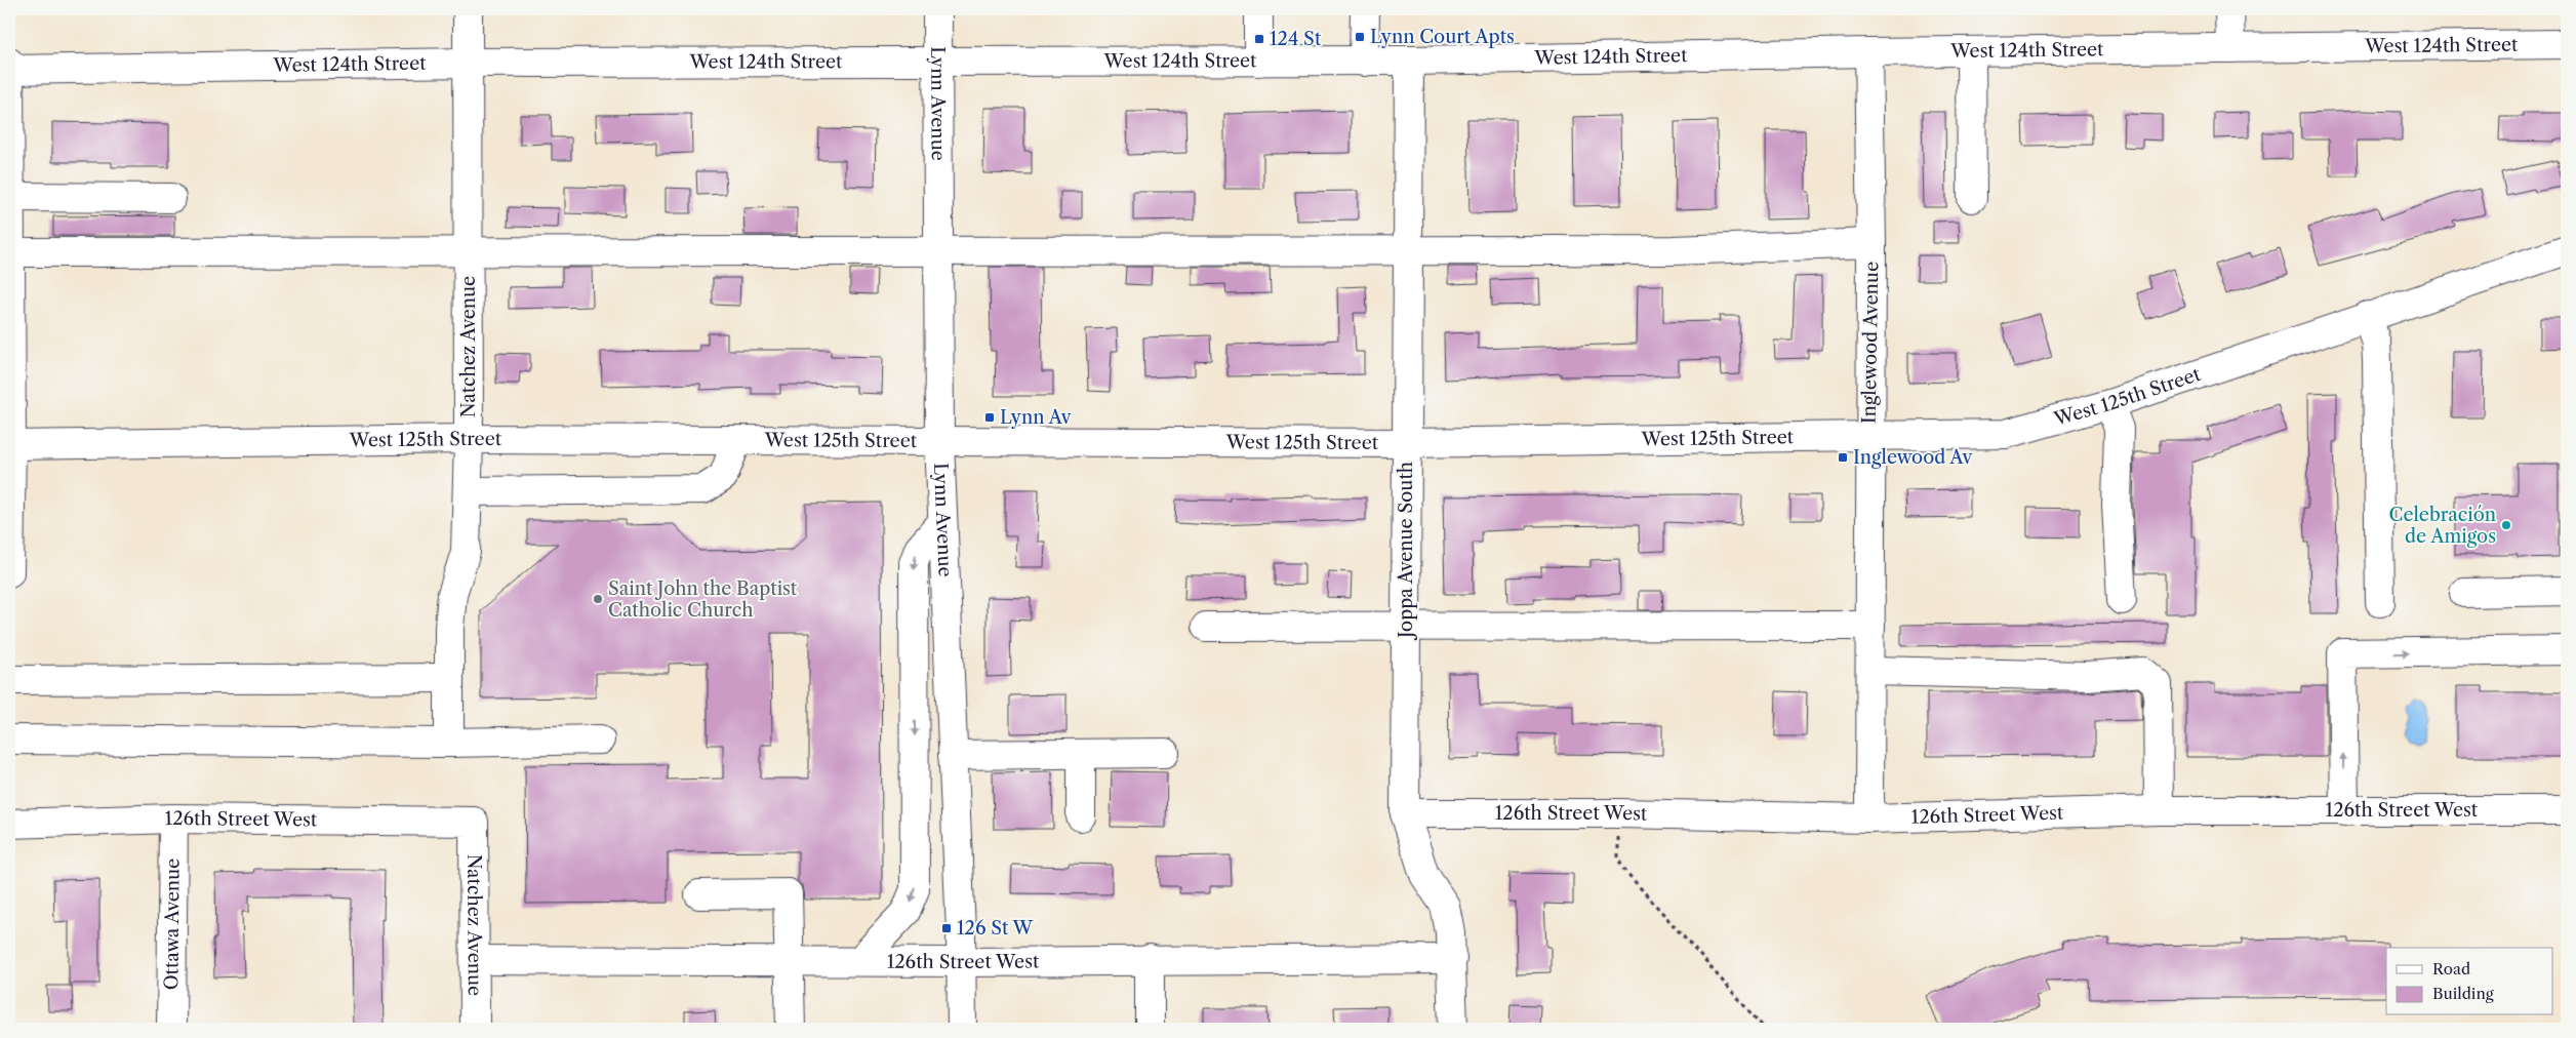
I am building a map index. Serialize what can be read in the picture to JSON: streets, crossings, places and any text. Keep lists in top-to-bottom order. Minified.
{"streets":{"street":["West 124th Street","Lynn Avenue","Inglewood Avenue","Natchez Avenue","West 125th Street","Joppa Avenue South","126th Street West","Ottawa Avenue"]},"crossings":[["West 124th Street","Lynn Avenue"],["West 124th Street","Inglewood Avenue"],["West 124th Street","Natchez Avenue"],["West 124th Street","Joppa Avenue South"],["Lynn Avenue","West 125th Street"],["Lynn Avenue","126th Street West"],["Inglewood Avenue","West 125th Street"],["Inglewood Avenue","126th Street West"],["Natchez Avenue","West 125th Street"],["Natchez Avenue","126th Street West"],["West 125th Street","Joppa Avenue South"],["Joppa Avenue South","126th Street West"],["126th Street West","Ottawa Avenue"]],"places":{"transit":["Lynn Court Apts","124 St","Lynn Av","Inglewood Av","126 St W"],"other":["Celebración de Amigos","Saint John the Baptist Catholic Church"]},"legend":["Road","Building"]}
